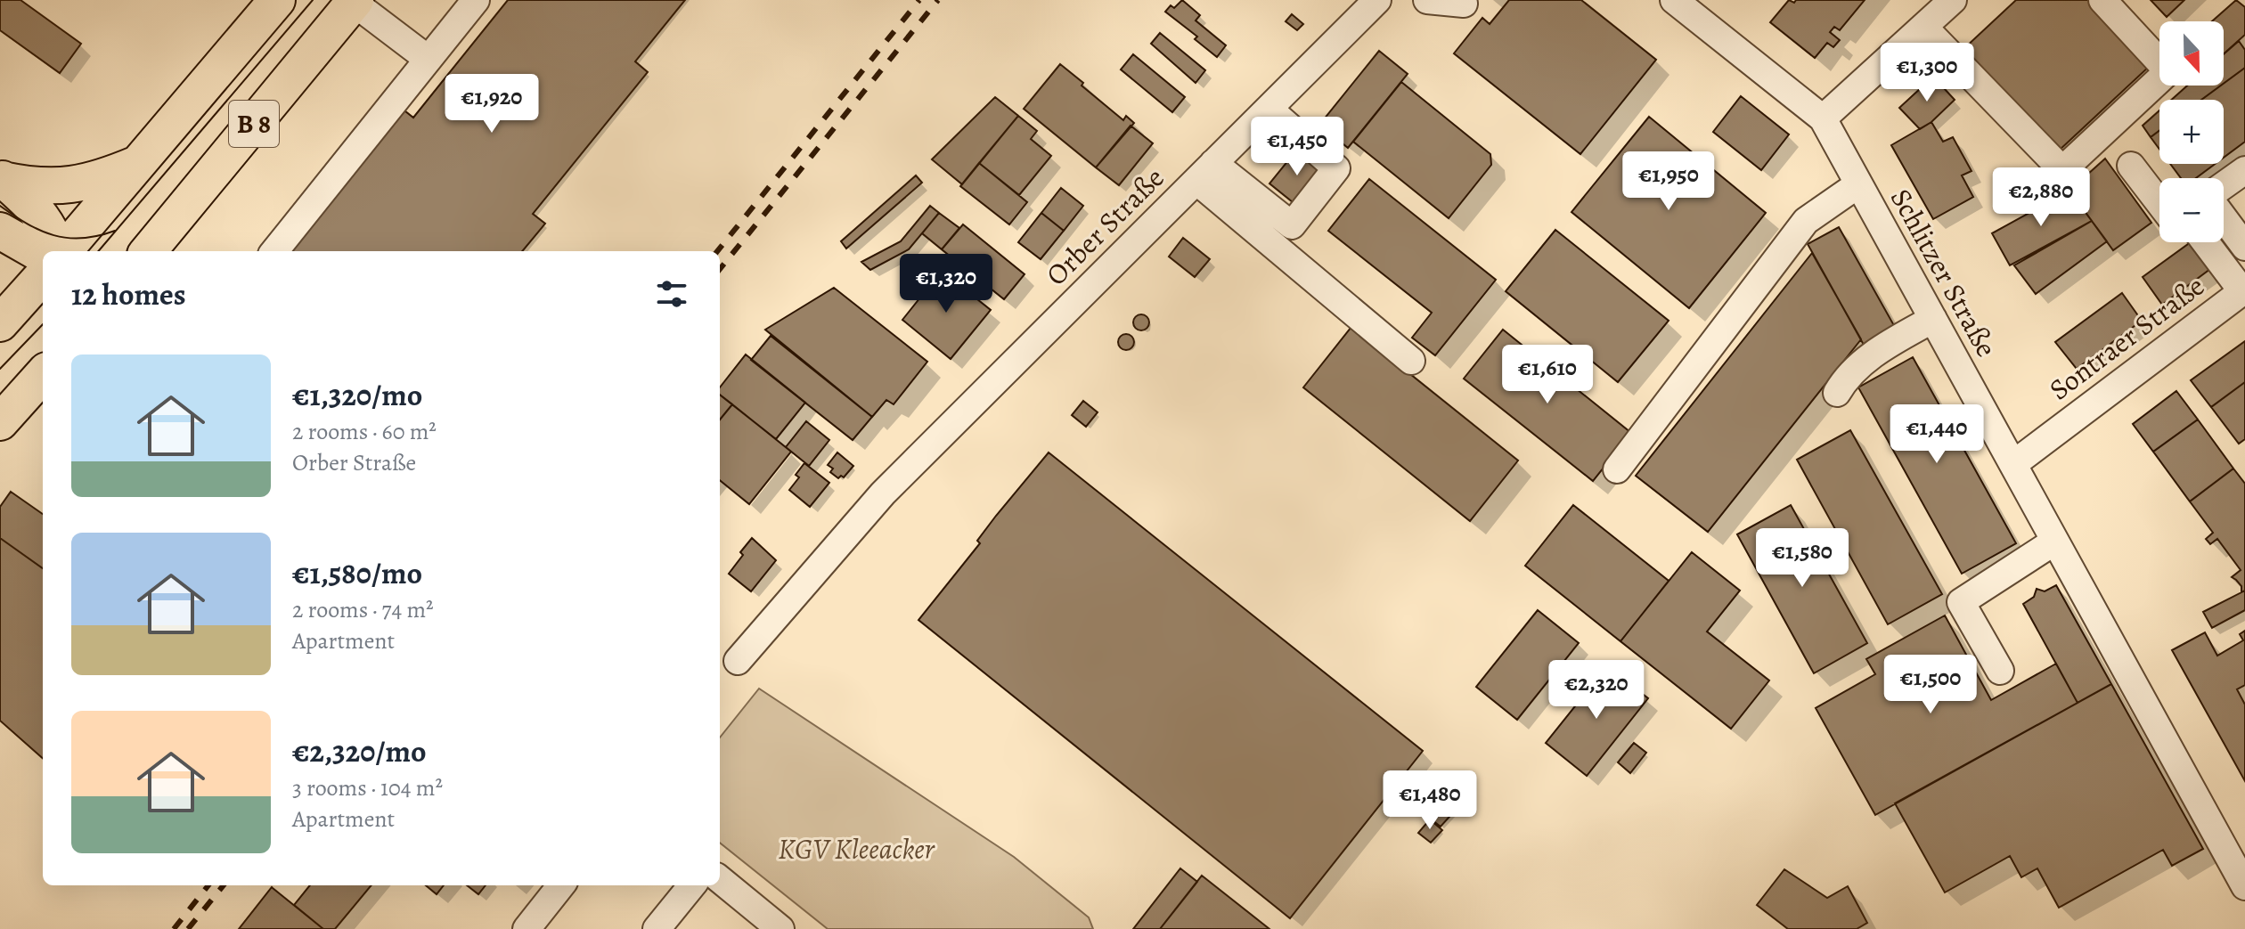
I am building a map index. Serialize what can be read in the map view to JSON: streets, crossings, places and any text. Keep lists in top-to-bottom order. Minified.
{"streets":{"main road":["B 8"],"street":["Orber Straße","Schlitzer Straße","Sontraer Straße"]},"crossings":[["Schlitzer Straße","Sontraer Straße"]],"parks":["KGV Kleeacker"],"north":"bottom","page":{"map_buttons":["+","−"],"price":["€1,300","€1,920","€1,450","€1,950","€2,880","€1,320","€1,610","€1,440","€1,580","€1,500","€2,320","€1,480"],"heading":"12 homes","list":[{"name":"€1,320/mo","note":"2 rooms · 60 m² · Orber Straße"},{"name":"€1,580/mo","note":"2 rooms · 74 m² · Apartment"},{"name":"€2,320/mo","note":"3 rooms · 104 m² · Apartment"}]}}
